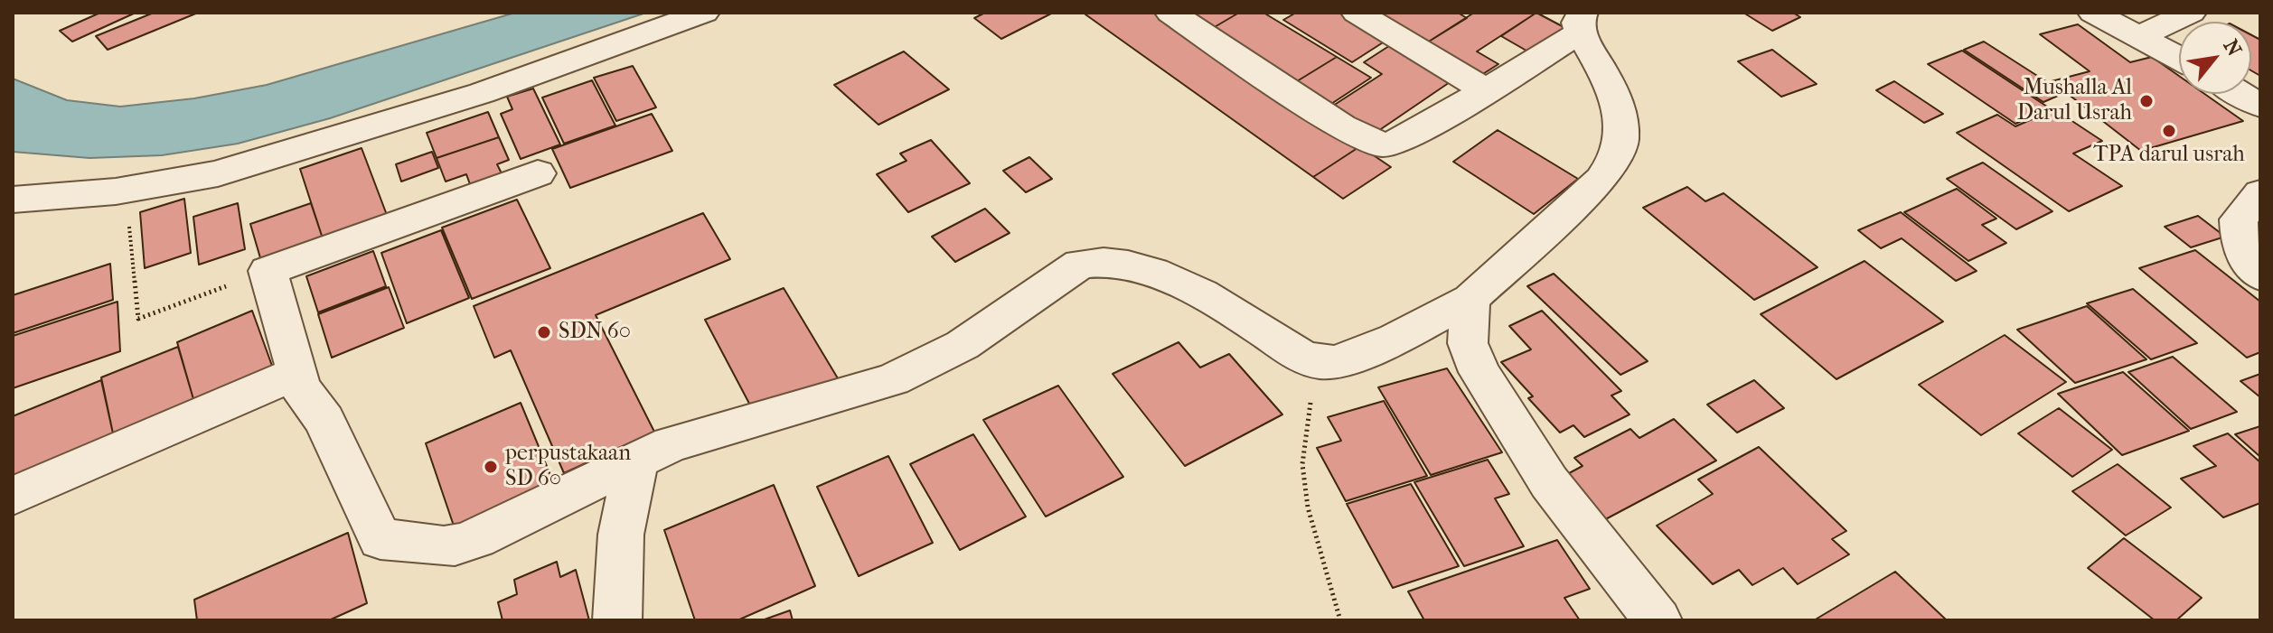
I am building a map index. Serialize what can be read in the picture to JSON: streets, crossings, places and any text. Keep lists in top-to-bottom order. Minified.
{"places":["Mushalla Al Darul Usrah","TPA darul usrah","SDN 60","perpustakaan SD 60"],"north":"top right"}
